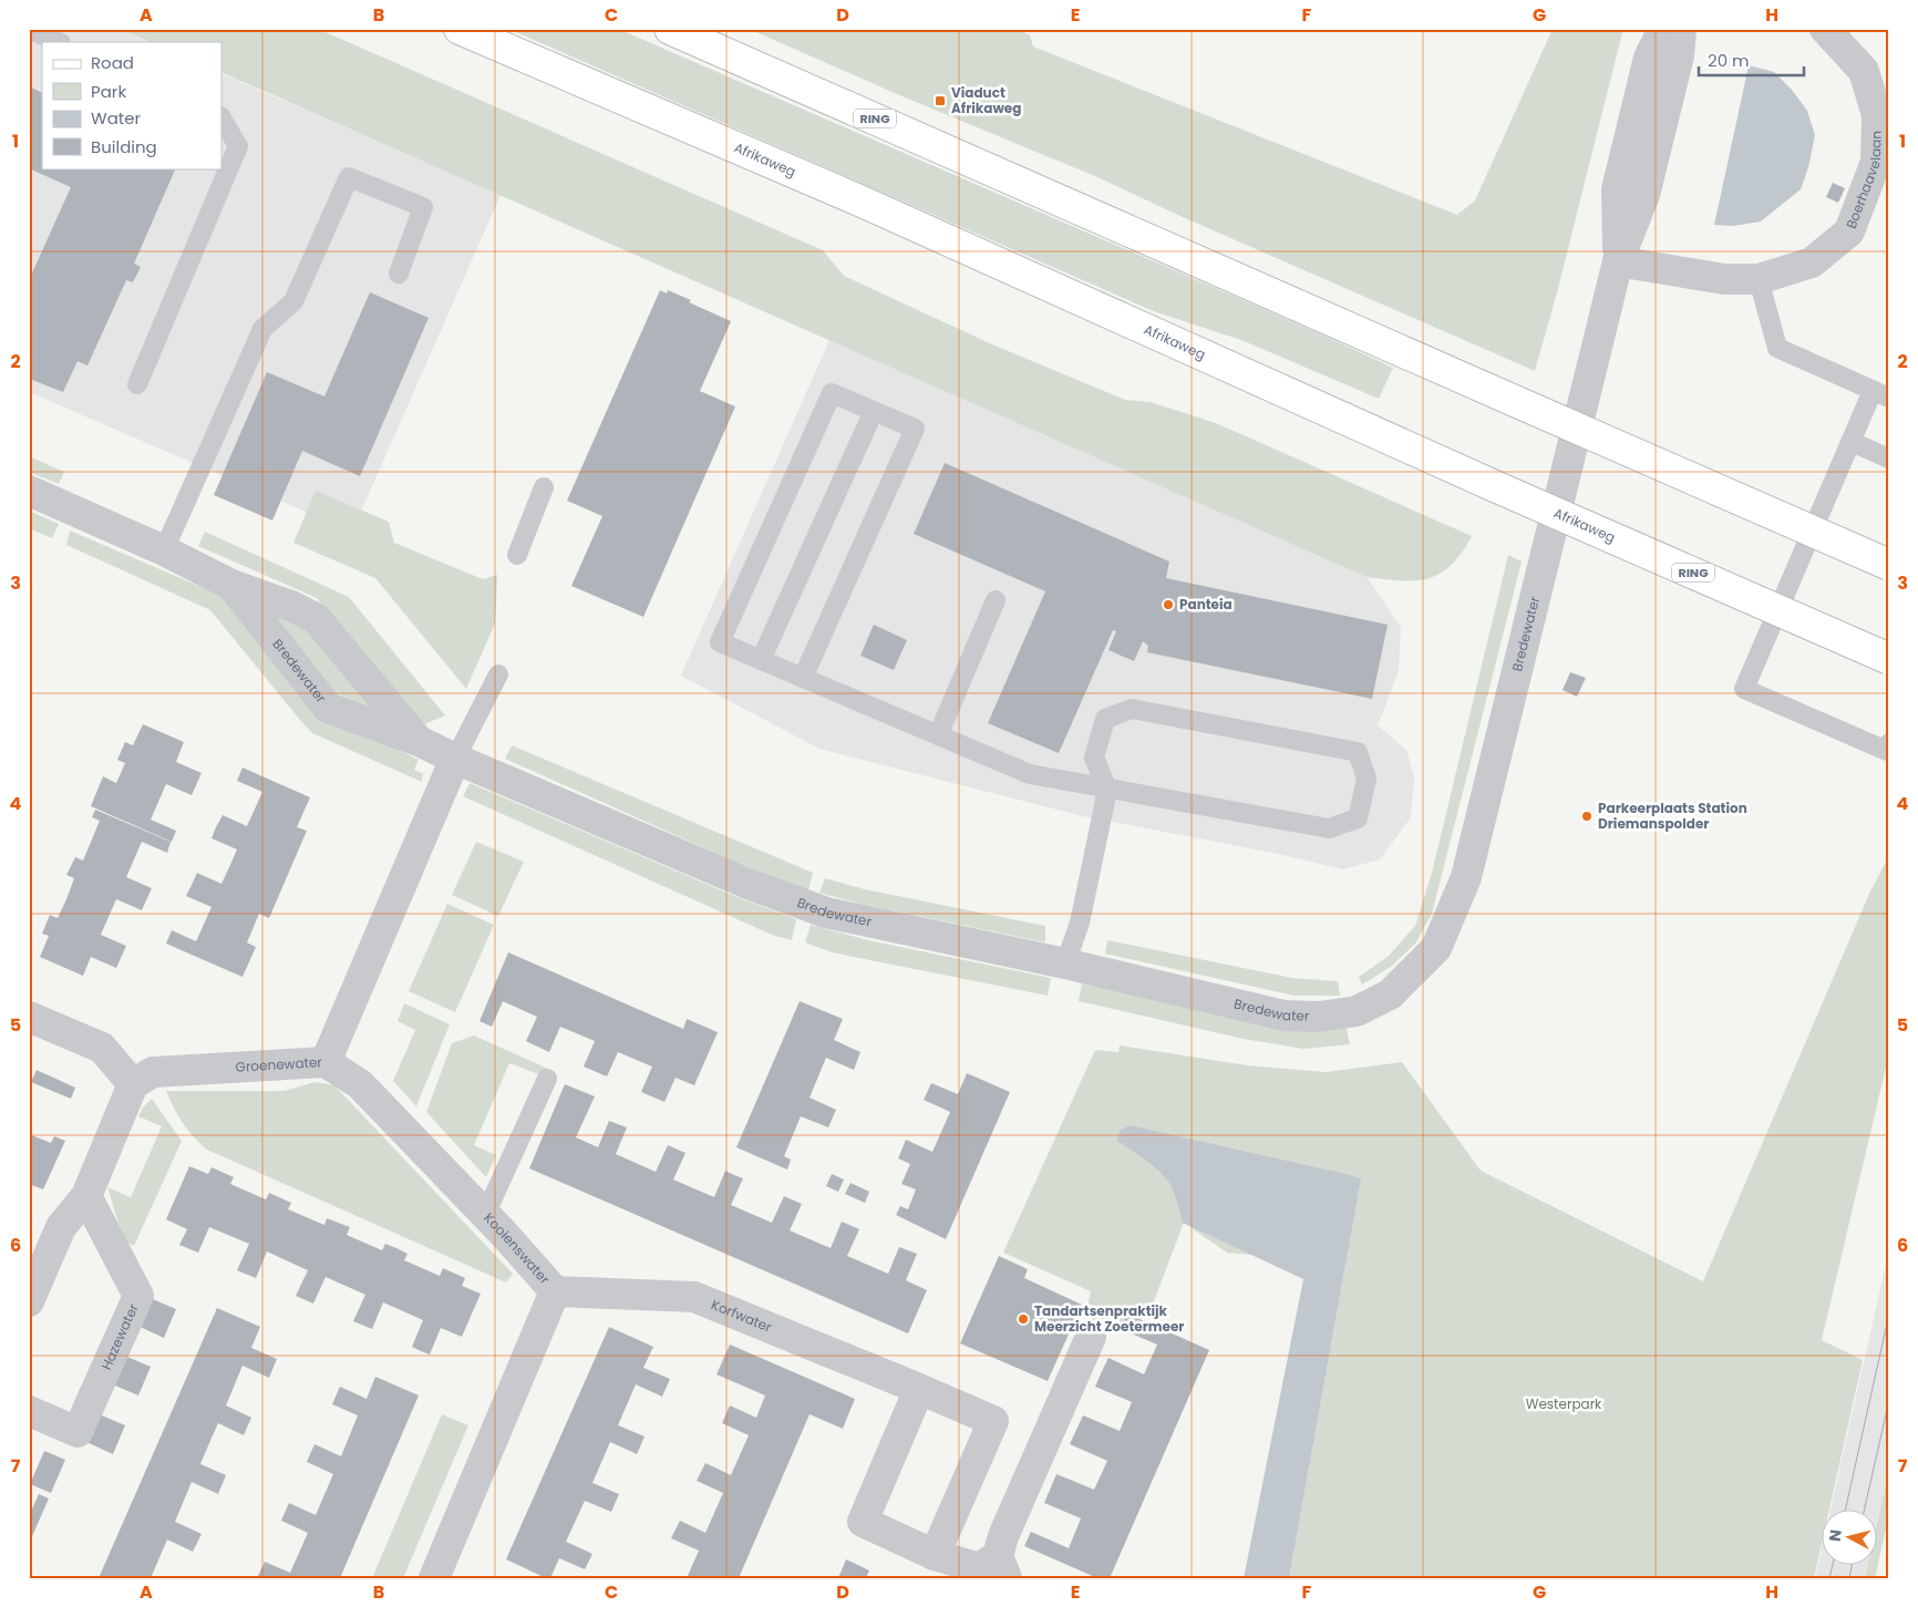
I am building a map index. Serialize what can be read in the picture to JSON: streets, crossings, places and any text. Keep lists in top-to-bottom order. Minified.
{"streets":{"main road":["RING","Afrikaweg"],"street":["Boerhaavelaan","Bredewater","Groenewater","Kooienswater","Korfwater","Hazewater"]},"crossings":[["Boerhaavelaan","Bredewater"],["Bredewater","Groenewater"],["Groenewater","Kooienswater"],["Kooienswater","Korfwater"]],"parks":["Westerpark"],"places":{"transit":["Viaduct Afrikaweg"],"other":["Panteia","Parkeerplaats Station Driemanspolder","Tandartsenpraktijk Meerzicht Zoetermeer"]},"legend":["Road","Park","Water","Building"],"scale_bar":"20 m","north":"left","grid":{"columns":["A","B","C","D","E","F","G","H"],"rows":["1","2","3","4","5","6","7"]}}
